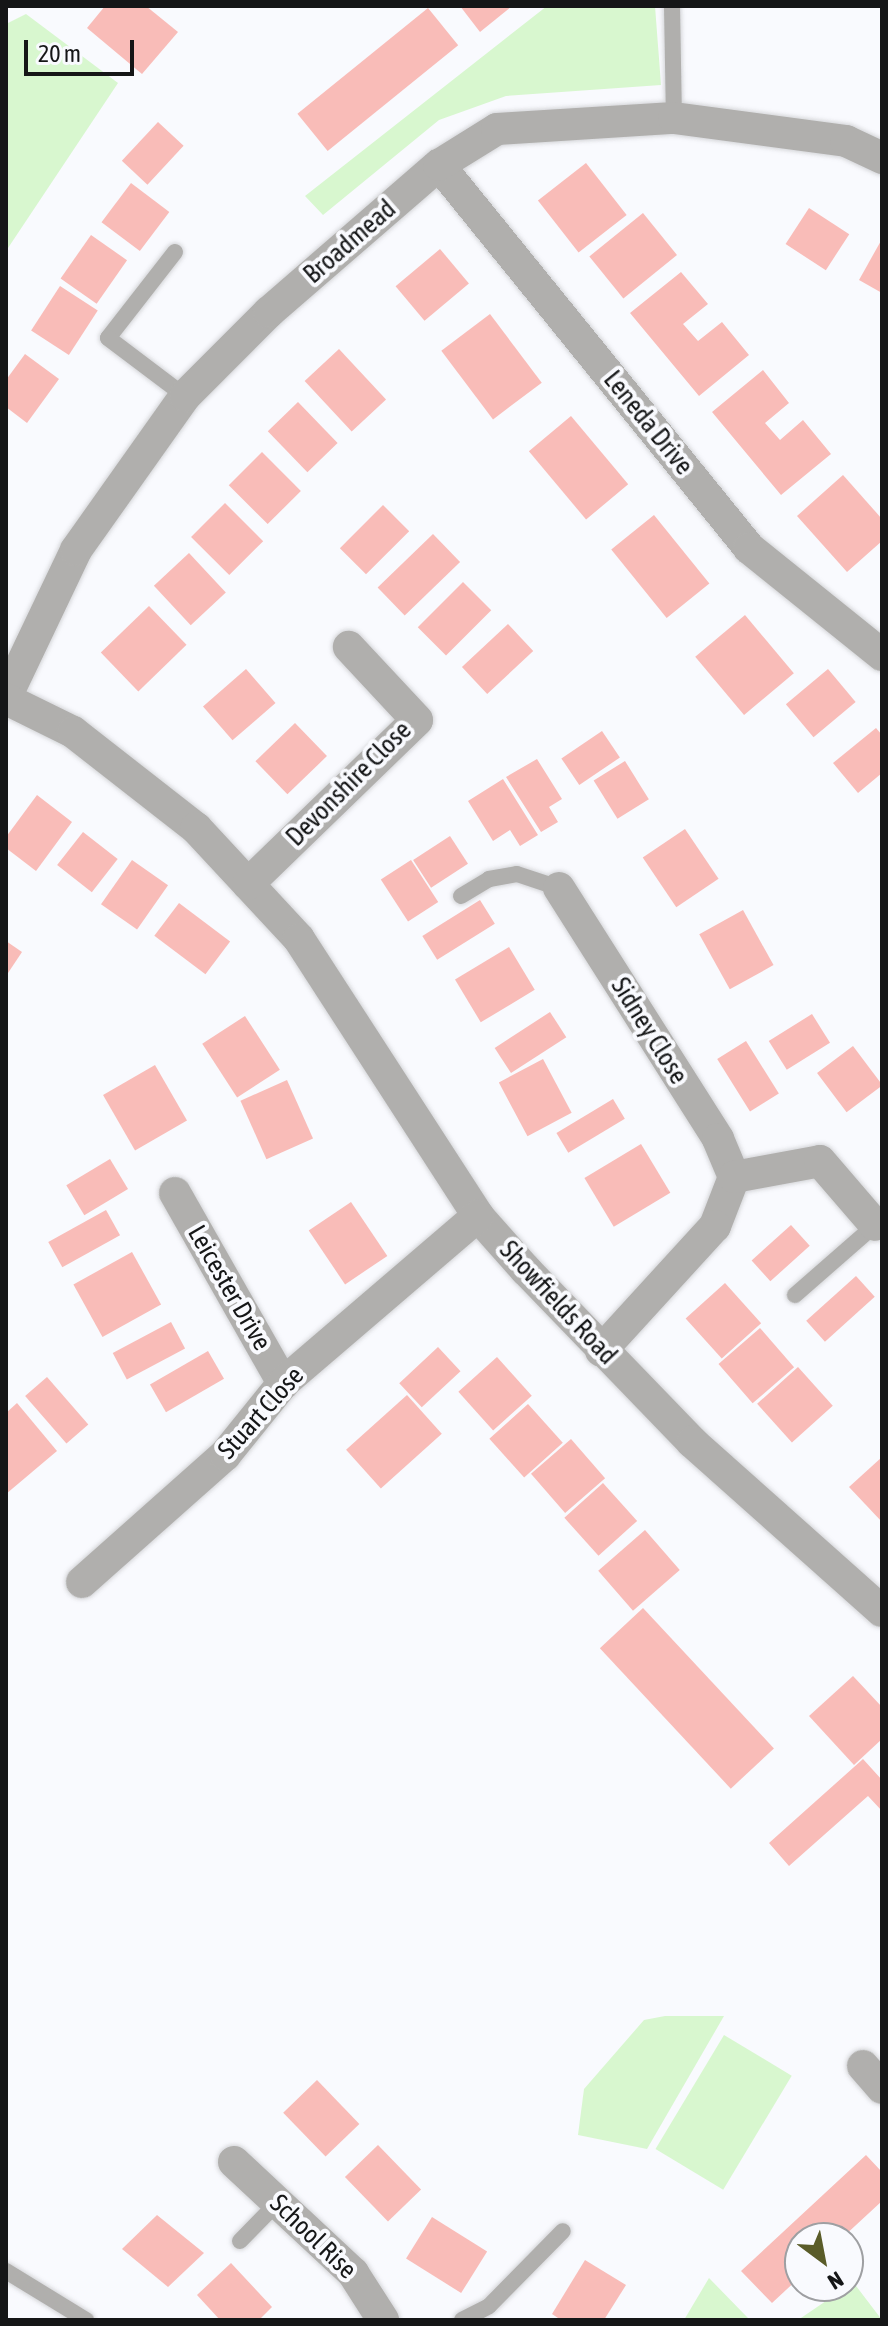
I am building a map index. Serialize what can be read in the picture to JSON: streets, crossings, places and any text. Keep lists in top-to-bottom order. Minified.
{"streets":{"street":["Broadmead","Leneda Drive","Devonshire Close","Sidney Close","Leicester Drive","Showfields Road","Stuart Close","School Rise"]},"crossings":[["Broadmead","Leneda Drive"],["Broadmead","Showfields Road"],["Devonshire Close","Showfields Road"],["Leicester Drive","Stuart Close"],["Showfields Road","Stuart Close"]],"scale_bar":"20 m","north":"bottom right"}
